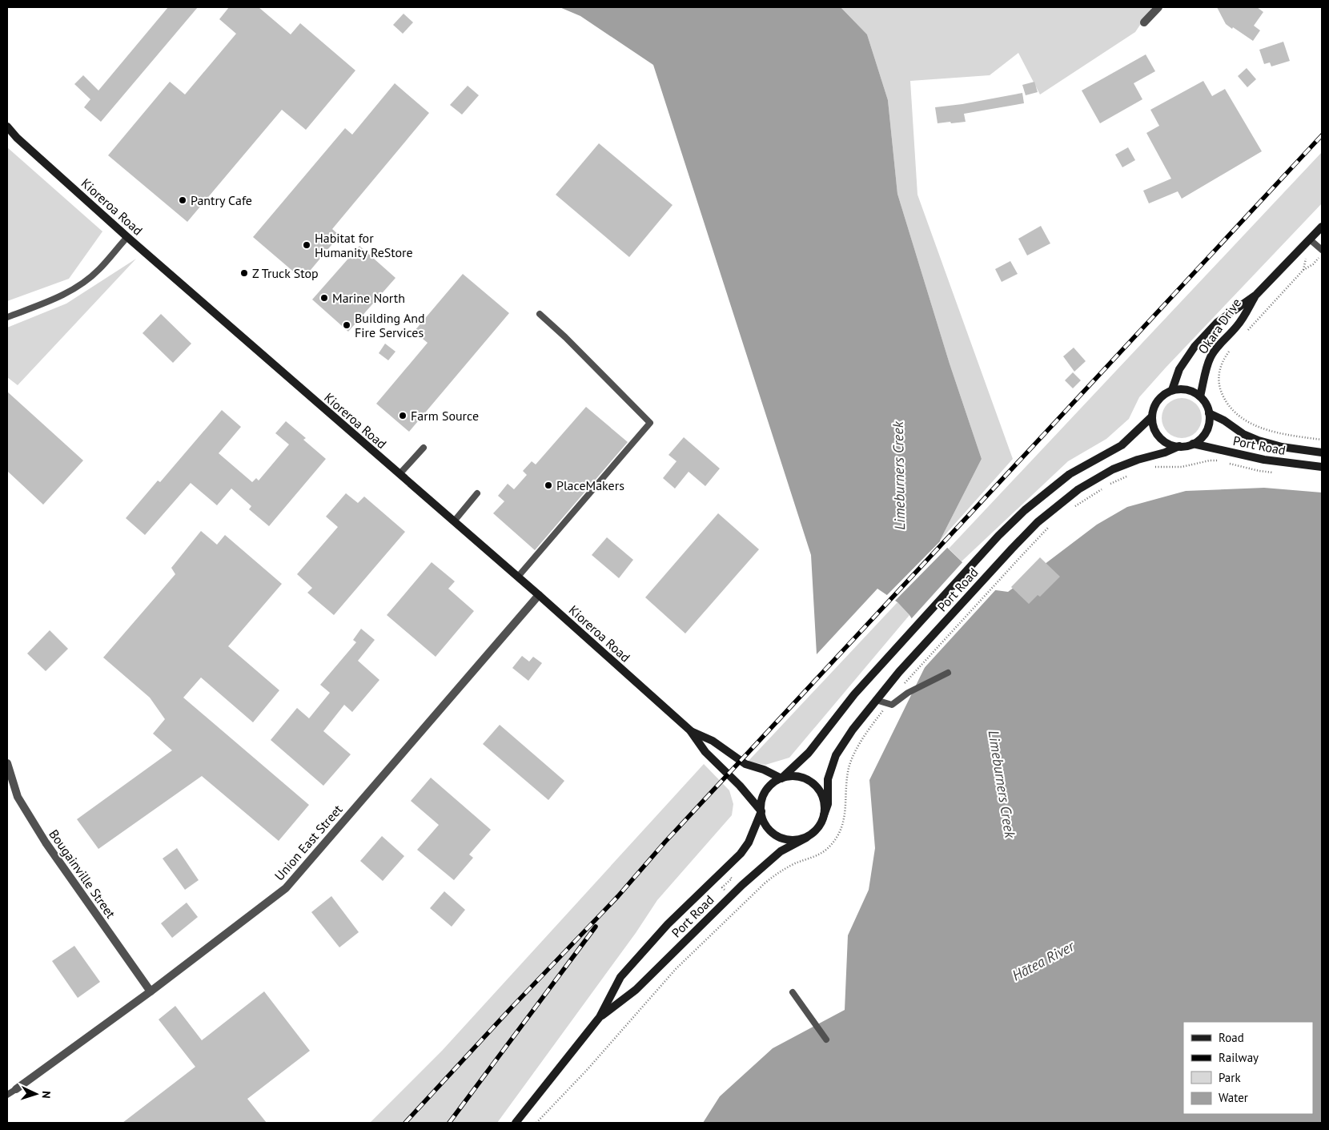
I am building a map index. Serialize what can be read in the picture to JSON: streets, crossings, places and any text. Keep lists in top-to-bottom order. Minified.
{"streets":{"main road":["Kioreroa Road","Okara Drive","Port Road"],"street":["Union East Street","Bougainville Street"]},"crossings":[["Kioreroa Road","Port Road"],["Kioreroa Road","Union East Street"],["Okara Drive","Port Road"],["Union East Street","Bougainville Street"]],"water":["Limeburners Creek","Hātea River"],"places":["Pantry Cafe","Habitat for Humanity ReStore","Z Truck Stop","Marine North","Building And Fire Services","Farm Source","PlaceMakers"],"legend":["Road","Railway","Park","Water"],"north":"right"}
